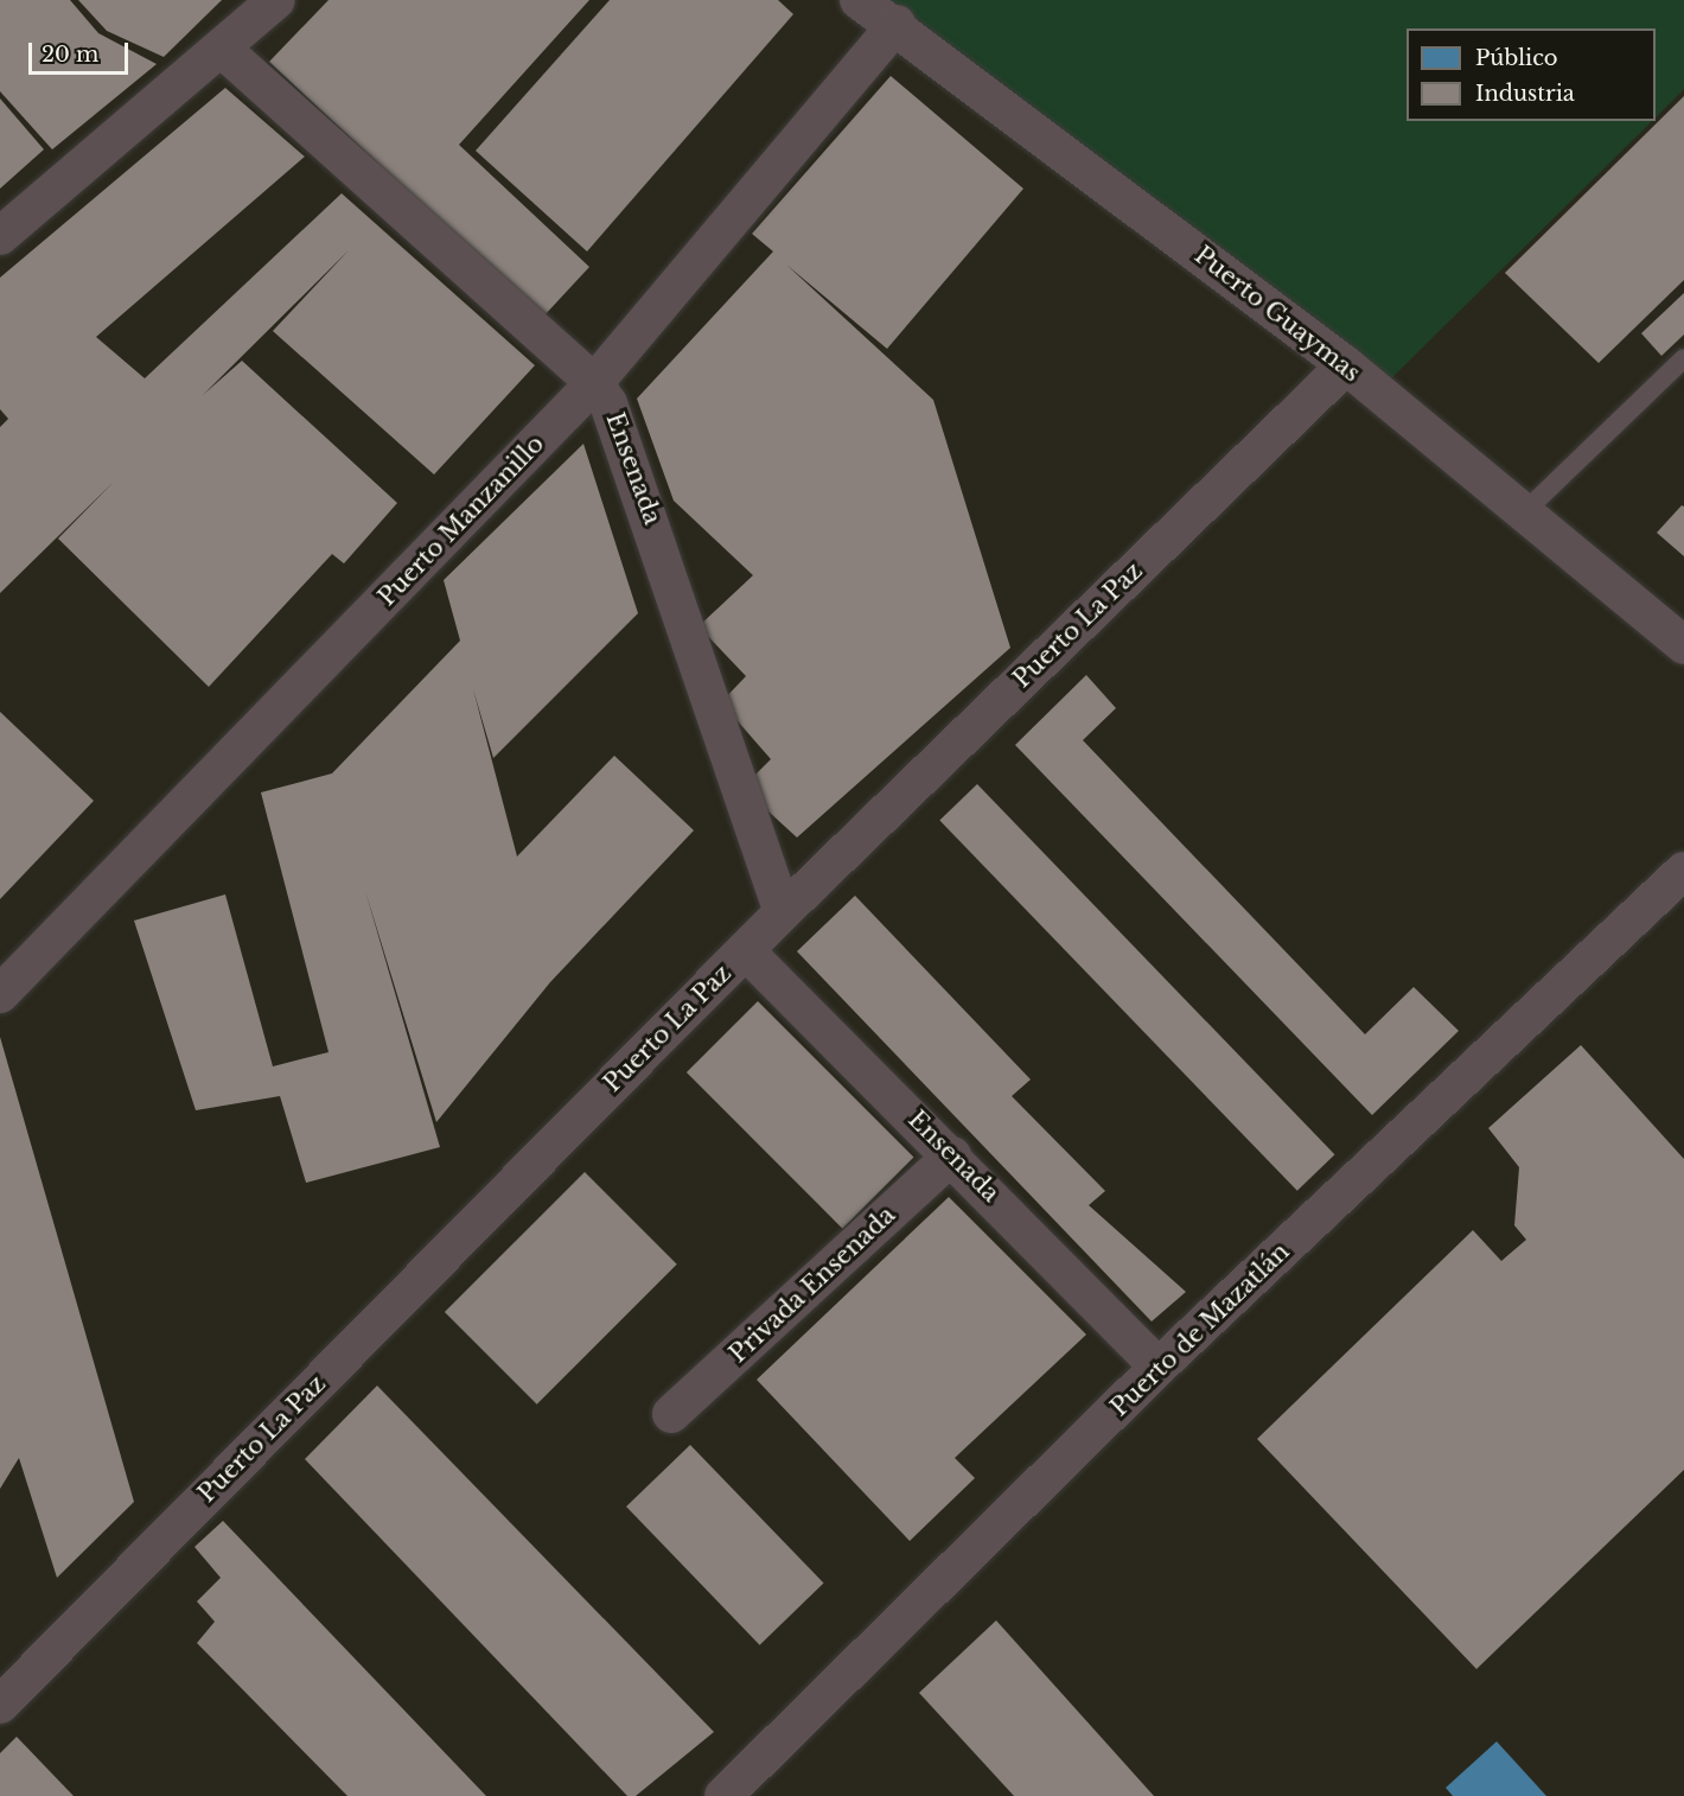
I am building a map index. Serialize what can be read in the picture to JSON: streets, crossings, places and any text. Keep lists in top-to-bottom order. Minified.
{"streets":{"street":["Puerto Guaymas","Ensenada","Puerto Manzanillo","Puerto La Paz","Privada Ensenada","Puerto de Mazatlán"]},"crossings":[["Puerto Guaymas","Puerto Manzanillo"],["Puerto Guaymas","Puerto La Paz"],["Ensenada","Puerto Manzanillo"],["Ensenada","Puerto La Paz"],["Ensenada","Privada Ensenada"],["Ensenada","Puerto de Mazatlán"]],"legend":["Público","Industria"],"scale_bar":"20 m"}
